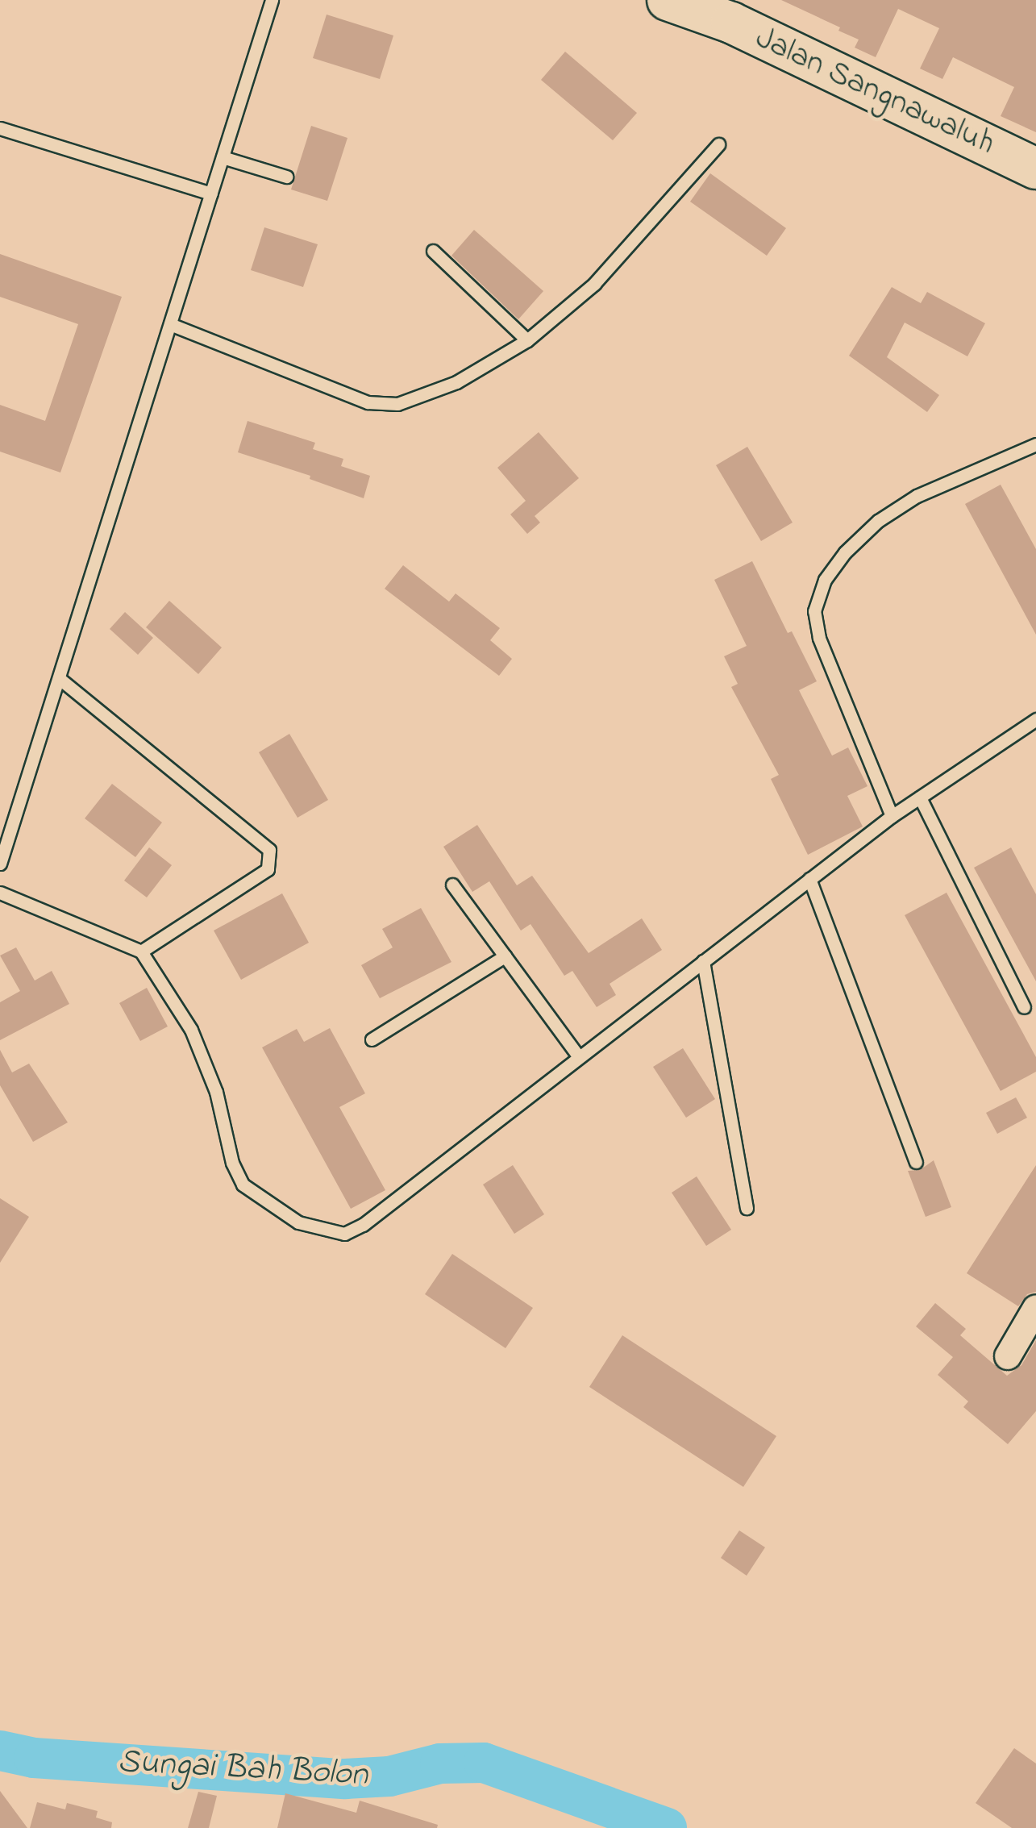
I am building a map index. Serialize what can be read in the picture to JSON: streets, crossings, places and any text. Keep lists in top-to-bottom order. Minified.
{"streets":{"main road":["Jalan Sangnawaluh"]},"water":["Sungai Bah Bolon"]}
